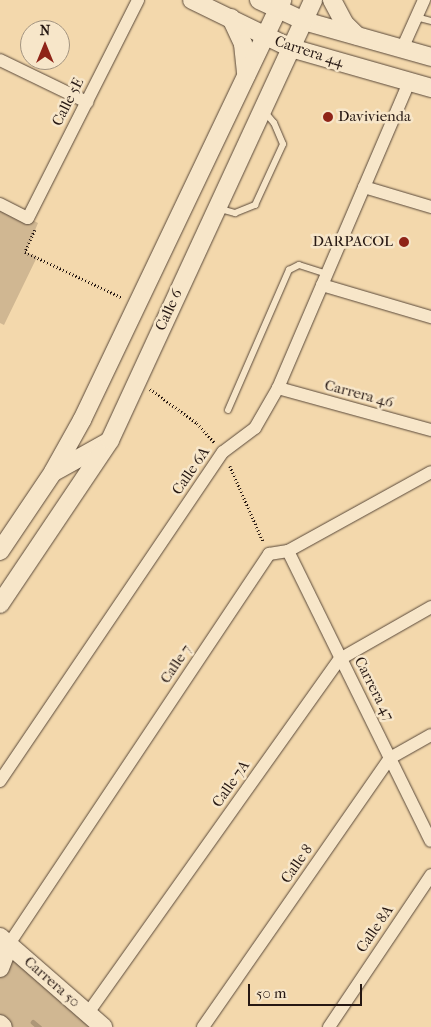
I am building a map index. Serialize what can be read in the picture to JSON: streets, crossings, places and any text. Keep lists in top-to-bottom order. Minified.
{"streets":{"main road":["Carrera 44","Calle 6","Carrera 50"],"street":["Calle 5E","Carrera 46","Calle 6A","Calle 7","Carrera 47","Calle 7A","Calle 8","Calle 8A"]},"crossings":[["Carrera 44","Calle 6"],["Carrera 44","Calle 6A"],["Carrera 46","Calle 6A"],["Calle 7","Carrera 50"],["Carrera 47","Calle 7A"],["Carrera 47","Calle 8"],["Calle 7A","Carrera 50"]],"places":["Davivienda","DARPACOL"],"scale_bar":"50 m","north":"top"}
